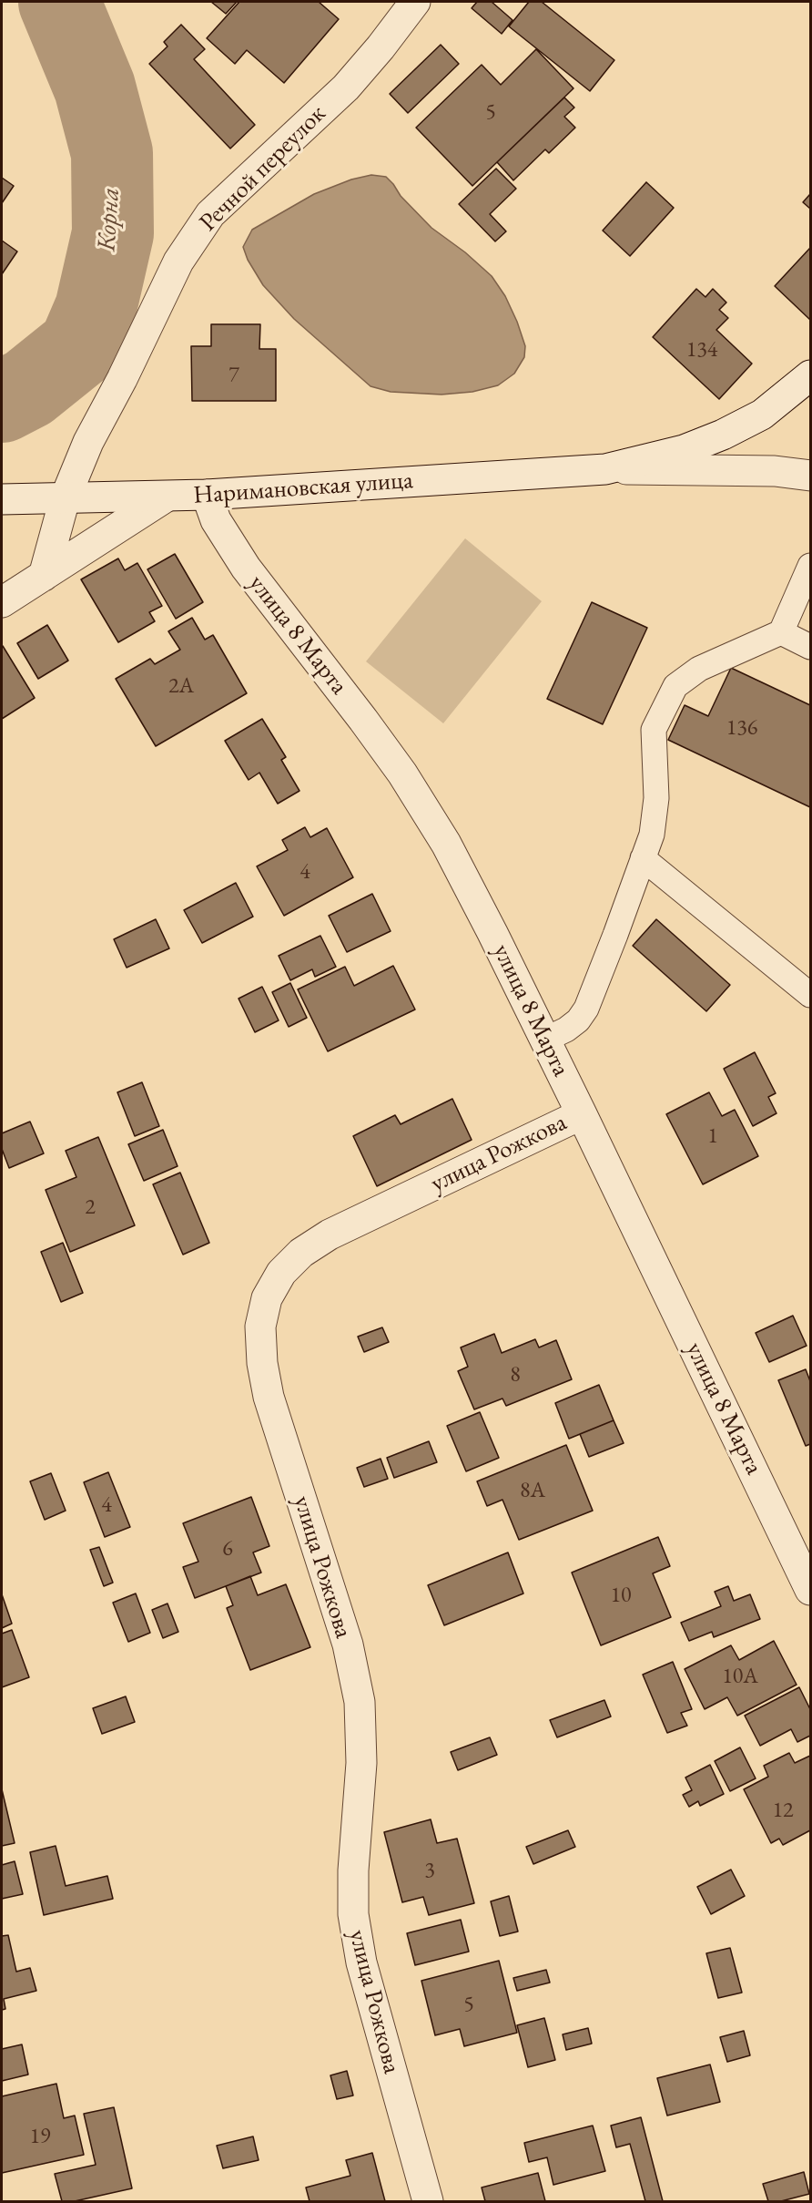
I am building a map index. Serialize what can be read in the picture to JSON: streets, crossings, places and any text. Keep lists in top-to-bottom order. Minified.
{"streets":{"street":["Речной переулок","Наримановская улица","улица 8 Марта","улица Рожкова"]},"crossings":[["Речной переулок","Наримановская улица"],["Наримановская улица","улица 8 Марта"],["улица 8 Марта","улица Рожкова"]],"water":["Корна"],"house_numbers":["5","134","7","2А","136","4","1","2","8","8А","4","6","10","10А","12","3","5","19"]}
